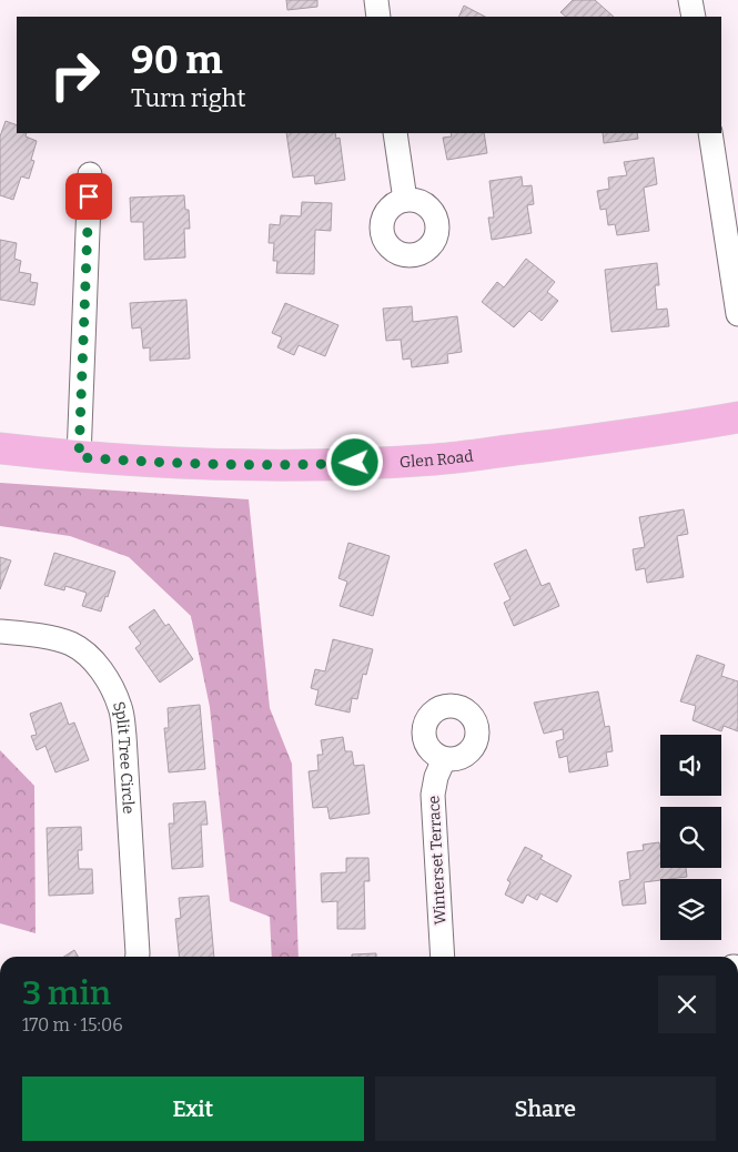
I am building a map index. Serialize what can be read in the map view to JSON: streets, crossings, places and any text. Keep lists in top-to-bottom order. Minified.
{"streets":{"main road":["Glen Road"],"street":["Split Tree Circle","Winterset Terrace"]},"page":{"turn":["90 m","Turn right"],"heading":["3 min","170 m · 15:06"],"buttons":["Exit","Share"]}}
